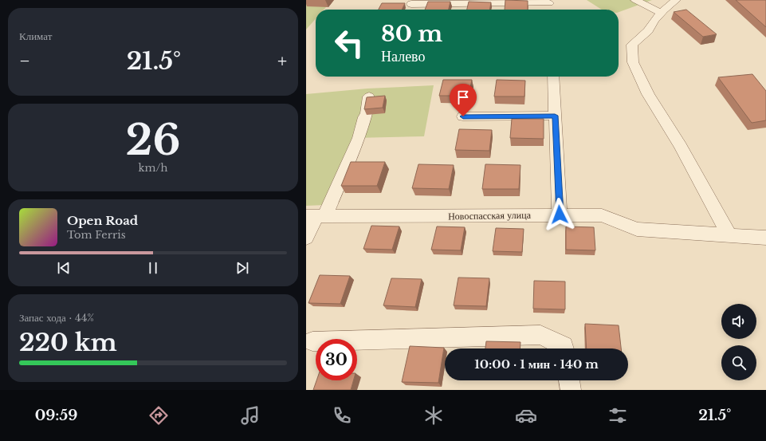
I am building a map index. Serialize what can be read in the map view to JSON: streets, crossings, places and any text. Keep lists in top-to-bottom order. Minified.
{"streets":{"street":["Новоспасская улица"]},"page":{"tile":["Климат",["26","km/h"],["Запас хода · 44%","220 km"]],"turn":["80 m","Налево"],"heat":["−","21.5°","+"],"song":["Open Road","Tom Ferris"],"limit":"30","trip":"10:00 · 1 мин · 140 m","tabs":["09:59","21.5°"]}}
